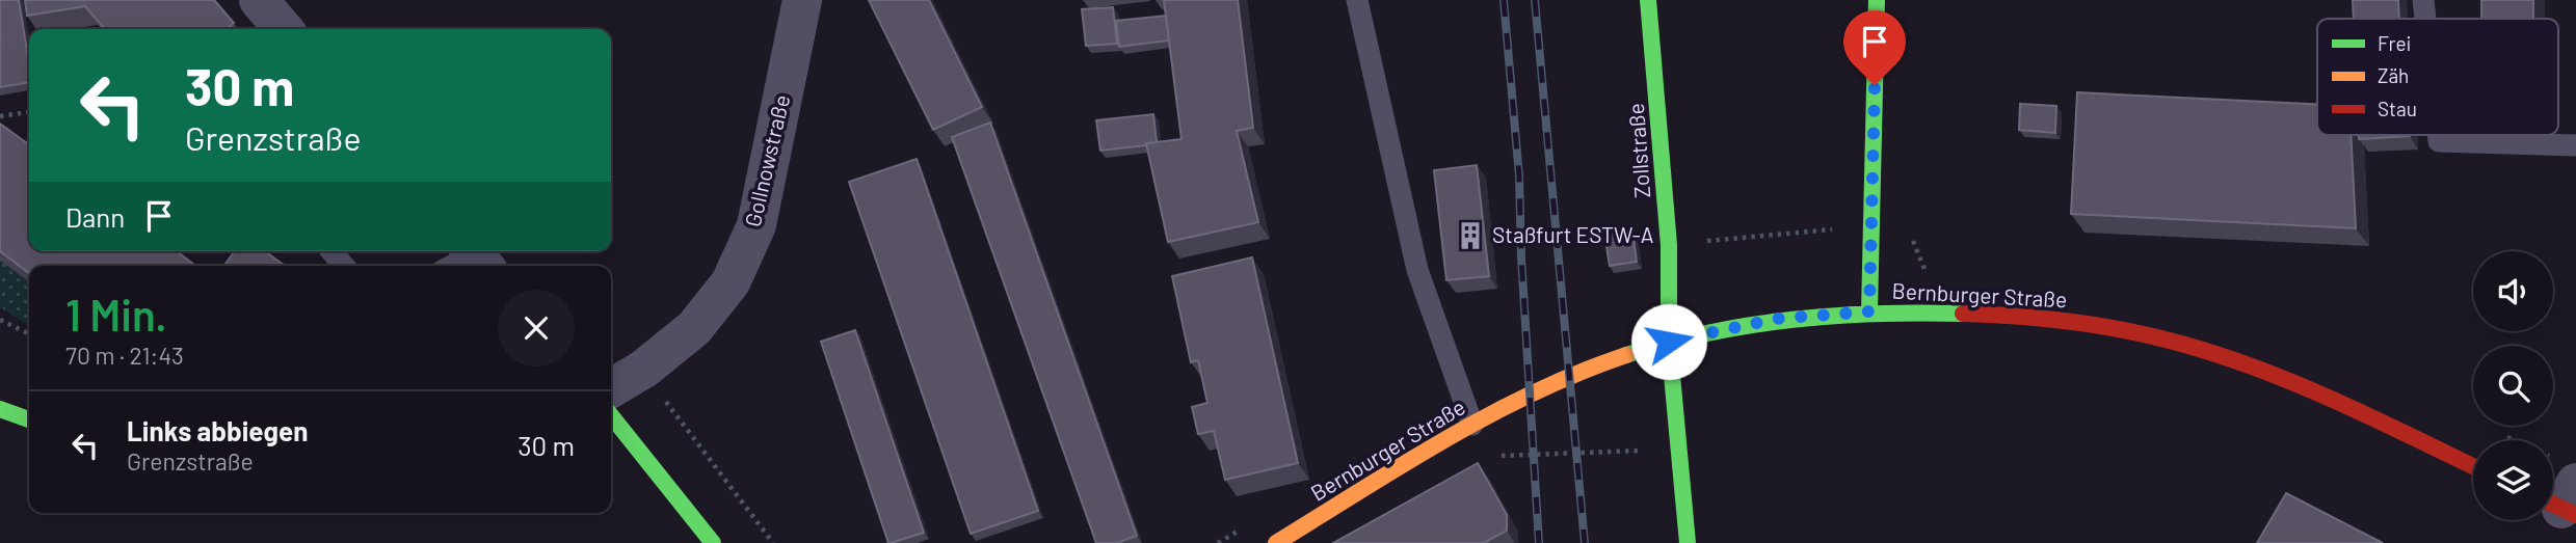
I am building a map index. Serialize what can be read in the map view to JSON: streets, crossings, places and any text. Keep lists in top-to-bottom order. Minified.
{"streets":{"main road":["Zollstraße","Bernburger Straße"],"street":["Gollnowstraße"]},"crossings":[["Zollstraße","Bernburger Straße"]],"places":{"building":["Staßfurt ESTW-A"]},"legend":["Frei","Zäh","Stau"],"page":{"turn":["30 m","Grenzstraße"],"then":"Dann","heading":["1 Min.","70 m · 21:43"],"list":[{"name":"Links abbiegen","note":"Grenzstraße","value":"30 m"}]}}
